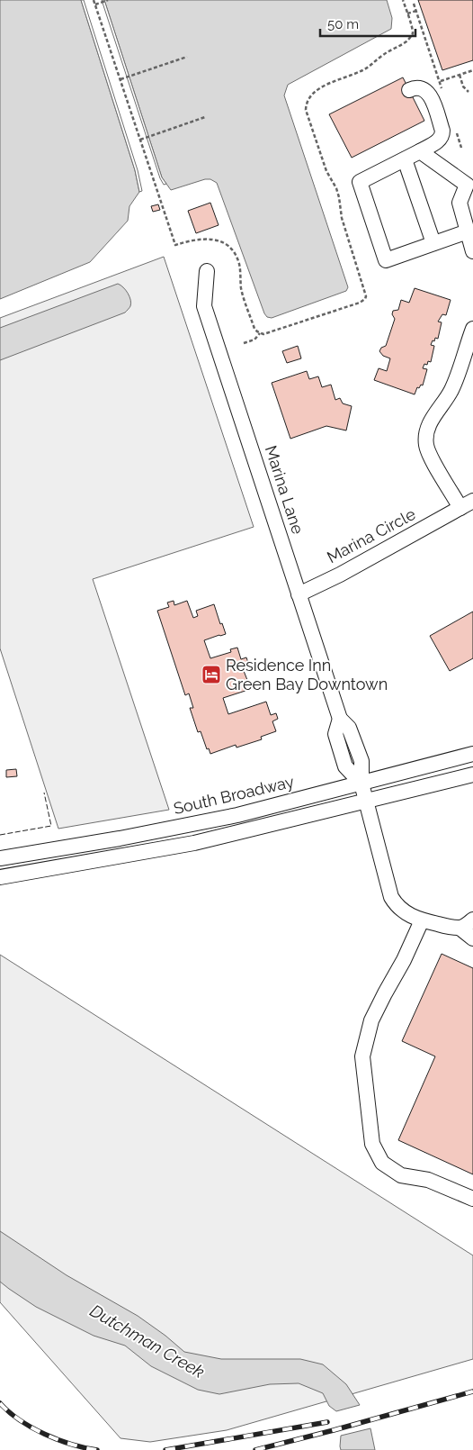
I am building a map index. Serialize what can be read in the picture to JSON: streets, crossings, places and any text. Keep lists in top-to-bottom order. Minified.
{"streets":{"street":["Marina Lane","Marina Circle","South Broadway"]},"crossings":[["Marina Lane","Marina Circle"],["Marina Lane","South Broadway"]],"water":["Dutchman Creek"],"places":{"hotel":["Residence Inn Green Bay Downtown"]},"scale_bar":"50 m"}
